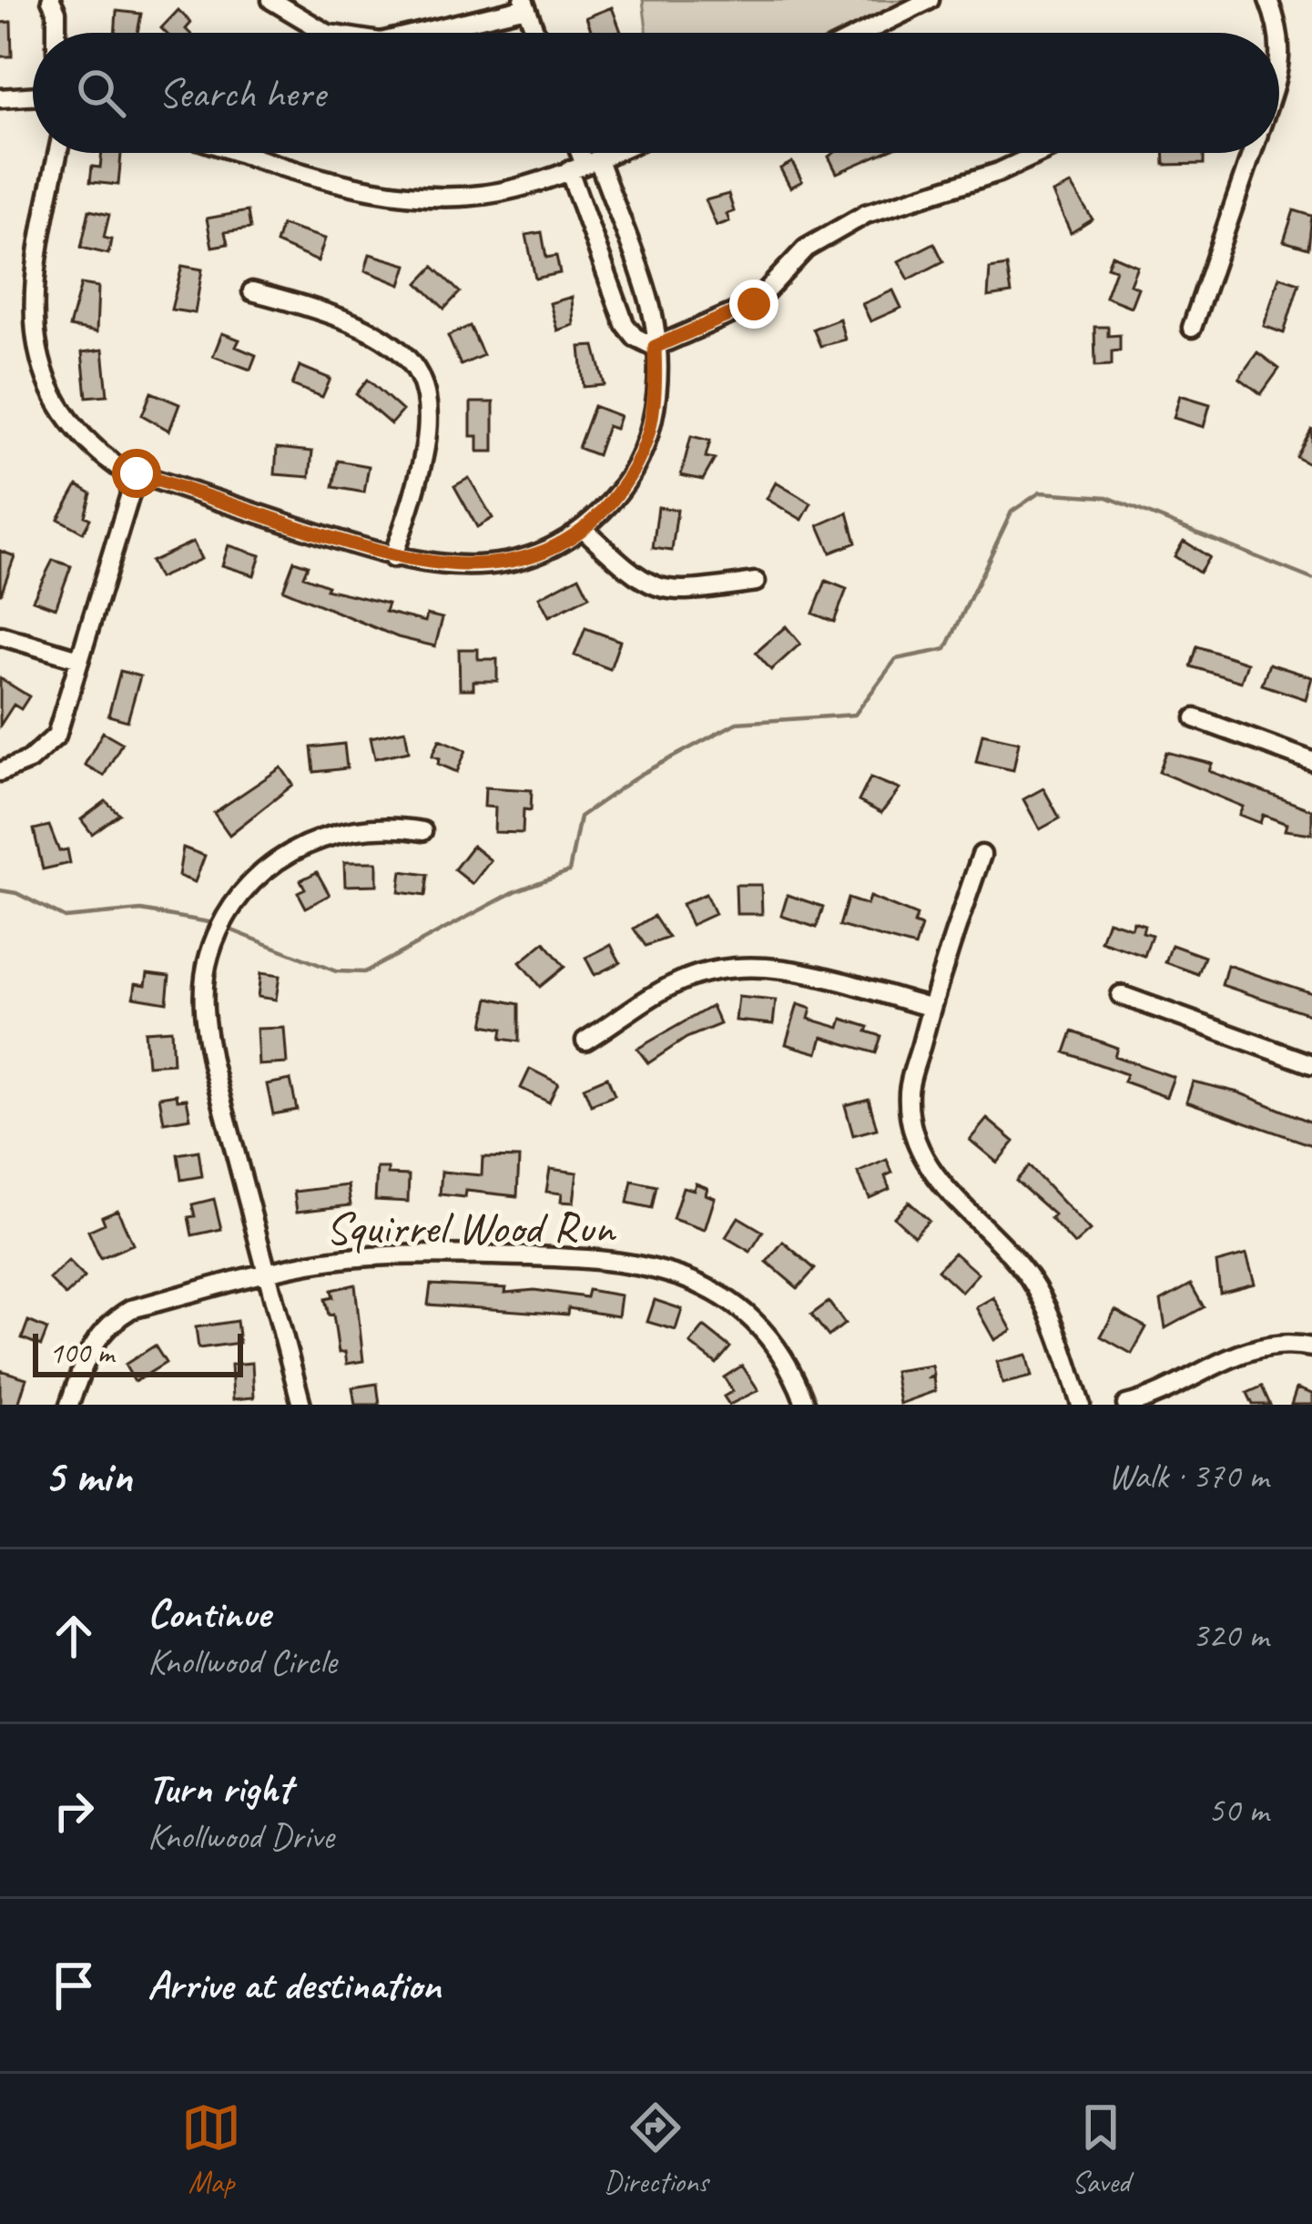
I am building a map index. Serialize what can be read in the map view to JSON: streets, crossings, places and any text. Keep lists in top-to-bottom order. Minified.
{"streets":{"street":["Squirrel Wood Run"]},"scale_bar":"100 m","page":{"search":"Search here","scale":"100 m","heading":["5 min","Walk · 370 m"],"list":[["Continue","Knollwood Circle","320 m"],["Turn right","Knollwood Drive","50 m"],"Arrive at destination"],"nav":["Map","Directions","Saved"]}}
